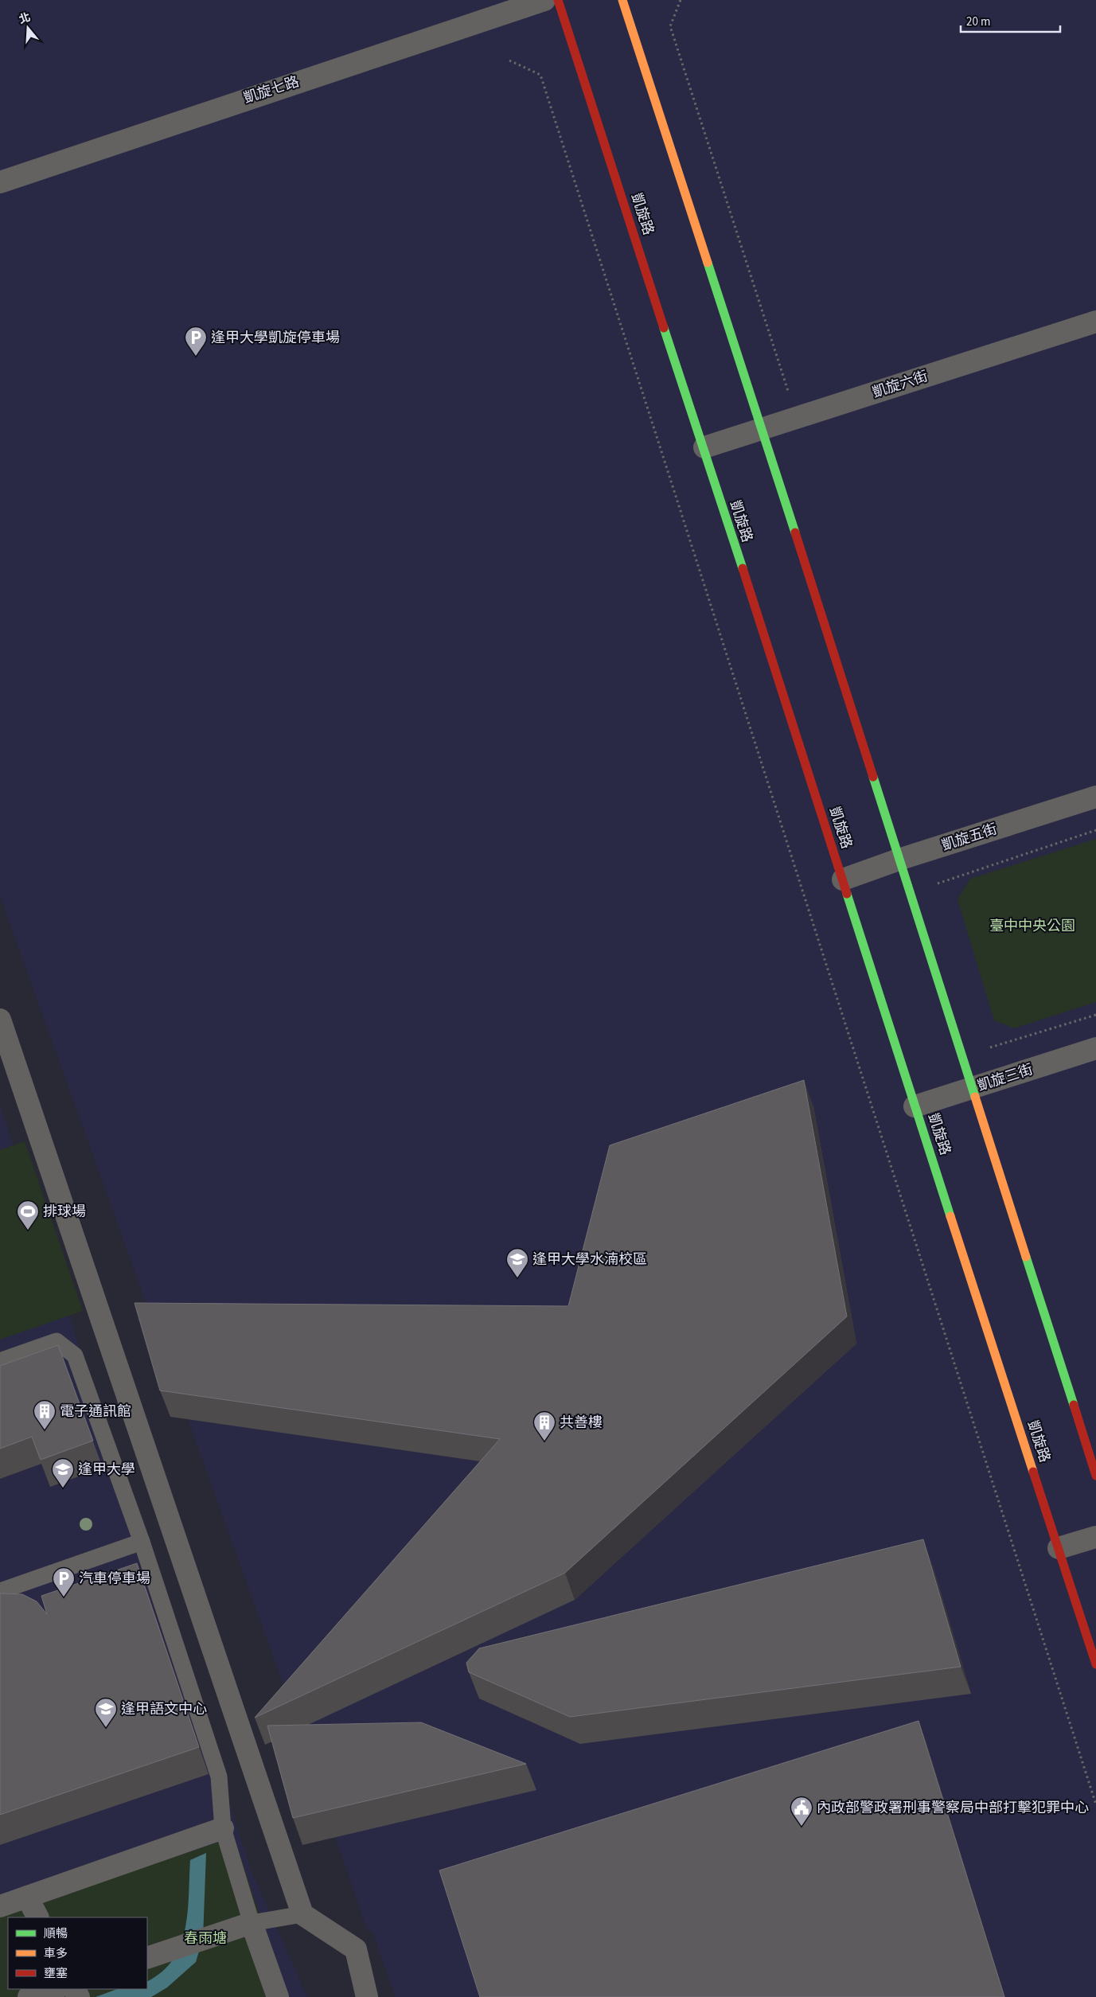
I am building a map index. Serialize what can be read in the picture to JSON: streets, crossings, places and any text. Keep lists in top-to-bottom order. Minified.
{"streets":{"street":["凱旋七路","凱旋路","凱旋六街","凱旋五街","凱旋三街"]},"crossings":[["凱旋路","凱旋六街"],["凱旋路","凱旋五街"],["凱旋路","凱旋三街"]],"parks":["臺中中央公園","春雨塘"],"places":{"parking":["逢甲大學凱旋停車場","汽車停車場"],"sports":["排球場"],"school or university":["逢甲大學水湳校區","逢甲大學","逢甲語文中心"],"building":["電子通訊館","共善樓"],"public building":["內政部警政署刑事警察局中部打擊犯罪中心"]},"legend":["順暢","車多","壅塞"],"scale_bar":"20 m","north":"top"}
